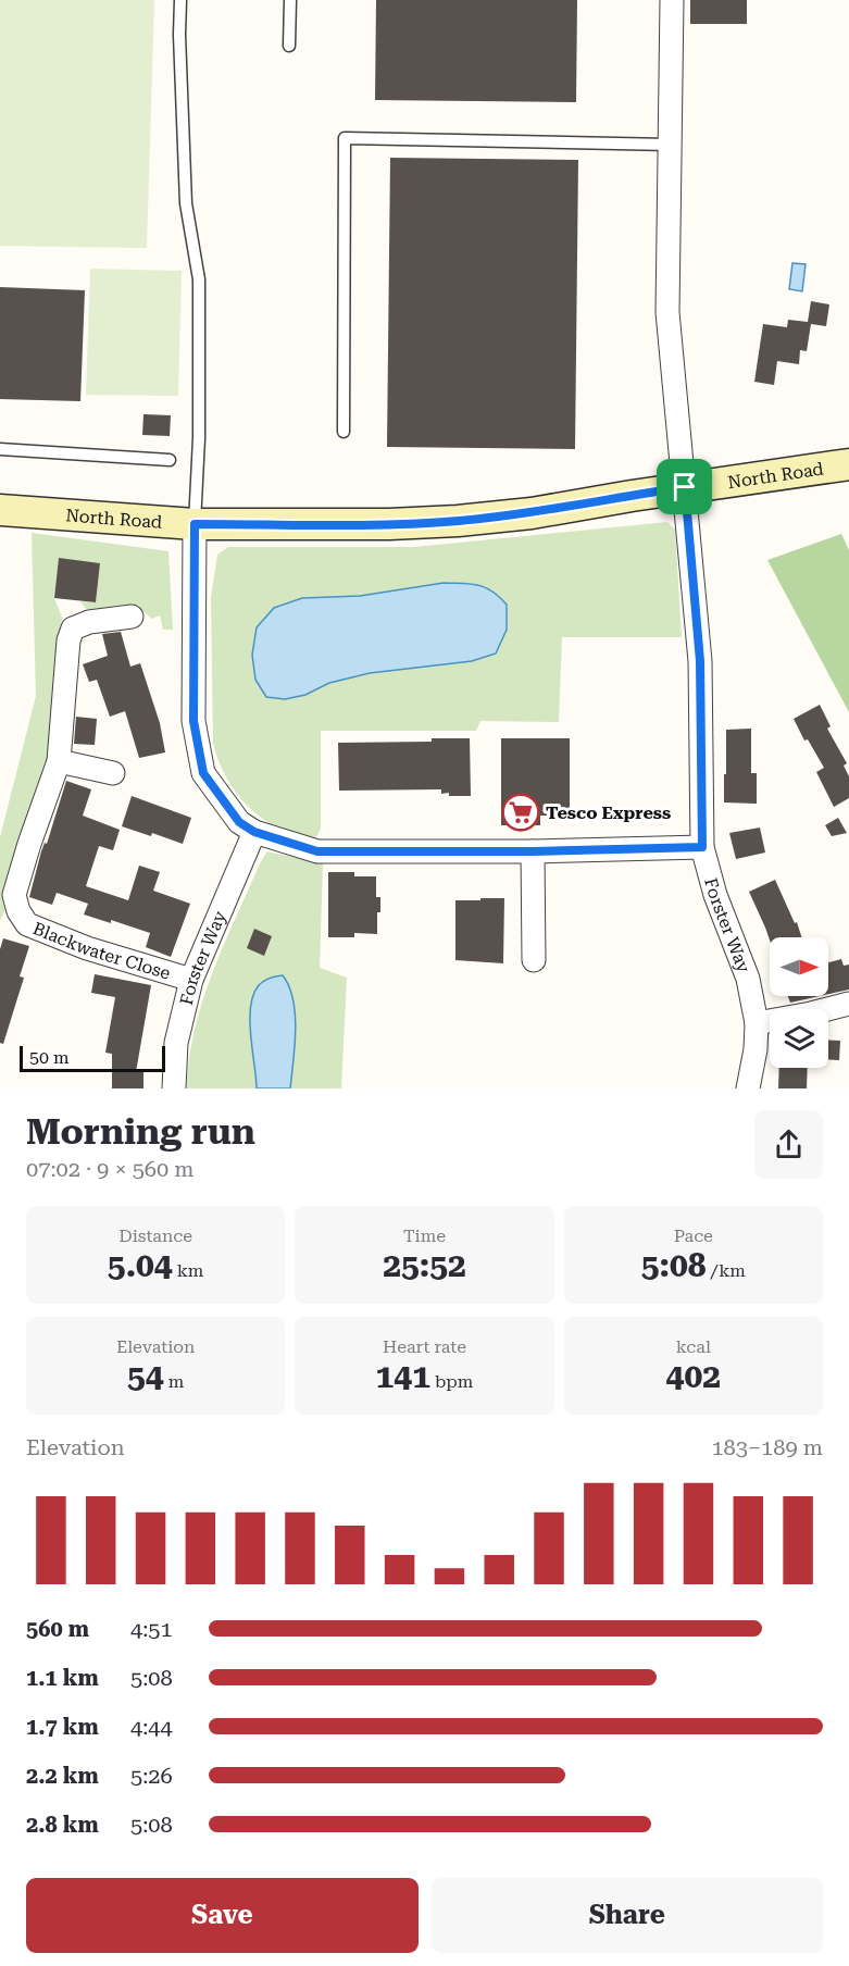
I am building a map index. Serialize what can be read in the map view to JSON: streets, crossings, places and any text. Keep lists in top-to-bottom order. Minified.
{"streets":{"main road":["North Road"],"street":["Forster Way","Blackwater Close"]},"crossings":[["North Road","Forster Way"],["Forster Way","Blackwater Close"]],"places":{"supermarket":["Tesco Express"]},"scale_bar":"50 m","north":"right","page":{"scale":"50 m","heading":["Morning run","07:02 · 9 × 560 m"],"stats":[["Distance","5.04 km"],["Time","25:52"],["Pace","5:08 /km"],["Elevation","54 m"],["Heart rate","141 bpm"],["kcal","402"]],"chart":["Elevation","183–189 m"],"list":[{"name":"560 m","note":"4:51"},{"name":"1.1 km","note":"5:08"},{"name":"1.7 km","note":"4:44"},{"name":"2.2 km","note":"5:26"},{"name":"2.8 km","note":"5:08"}],"buttons":["Save","Share"]}}
